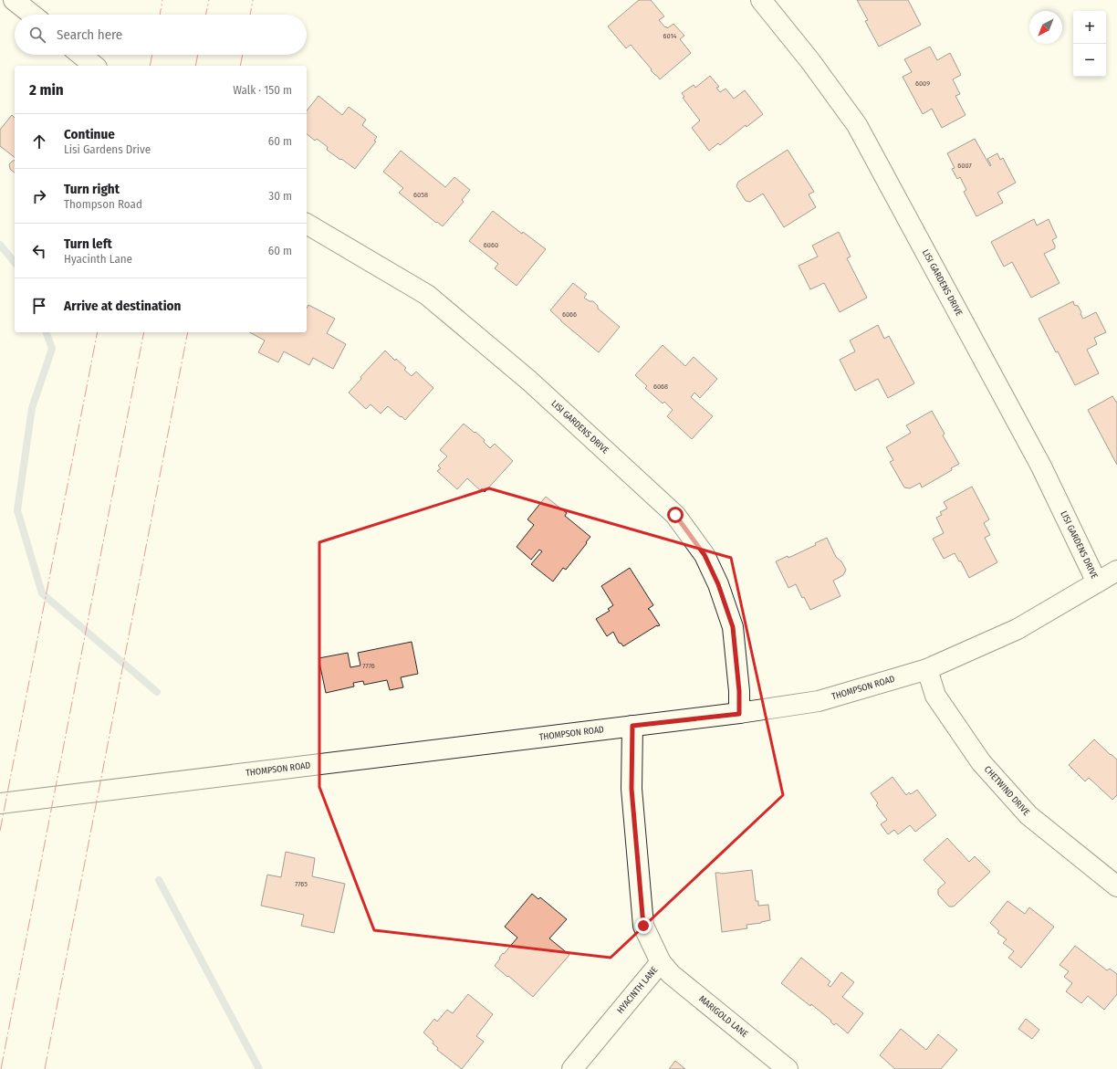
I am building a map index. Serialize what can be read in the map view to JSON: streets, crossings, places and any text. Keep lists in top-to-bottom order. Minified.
{"streets":{"street":["LISI GARDENS DRIVE","THOMPSON ROAD","CHETWIND DRIVE","HYACINTH LANE","MARIGOLD LANE"]},"crossings":[["LISI GARDENS DRIVE","THOMPSON ROAD"],["THOMPSON ROAD","CHETWIND DRIVE"],["THOMPSON ROAD","HYACINTH LANE"],["HYACINTH LANE","MARIGOLD LANE"]],"house_numbers":["6014","6009","6007","6058","6060","6066","6068","7776","7765"],"north":"bottom left","page":{"map_buttons":["+","−"],"search":"Search here","heading":["2 min","Walk · 150 m"],"list":[["Continue","Lisi Gardens Drive","60 m"],["Turn right","Thompson Road","30 m"],["Turn left","Hyacinth Lane","60 m"],"Arrive at destination"]}}
